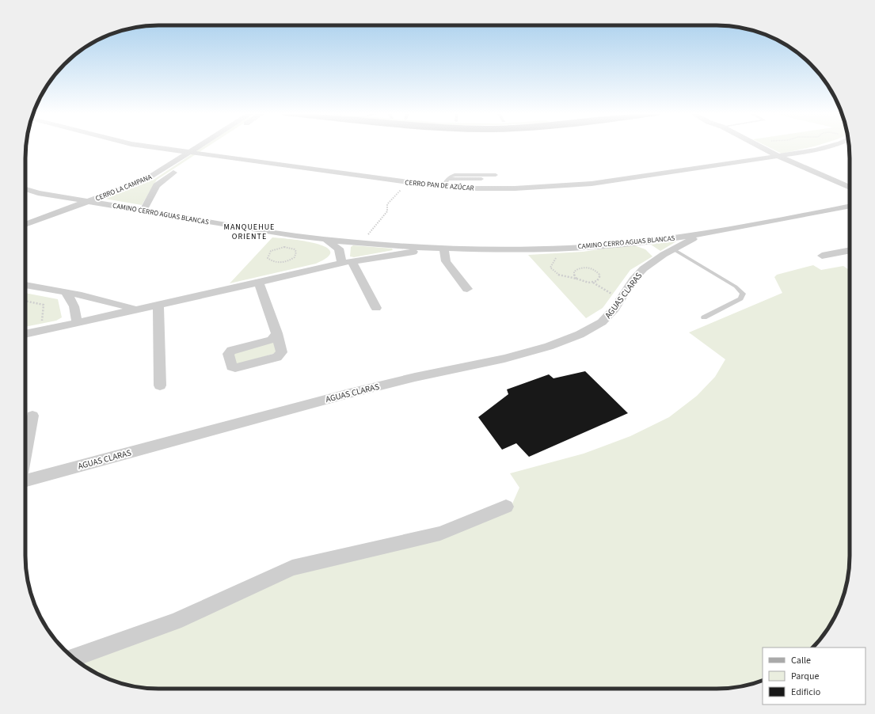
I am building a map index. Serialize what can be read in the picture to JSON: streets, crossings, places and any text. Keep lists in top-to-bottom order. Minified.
{"streets":{"street":["CERRO PAN DE AZÚCAR","CERRO LA CAMPANA","CAMINO CERRO AGUAS BLANCAS","AGUAS CLARAS"]},"crossings":[["CERRO PAN DE AZÚCAR","CERRO LA CAMPANA"],["CERRO LA CAMPANA","CAMINO CERRO AGUAS BLANCAS"],["CAMINO CERRO AGUAS BLANCAS","AGUAS CLARAS"]],"districts":["MANQUEHUE ORIENTE"],"legend":["Calle","Parque","Edificio"]}
